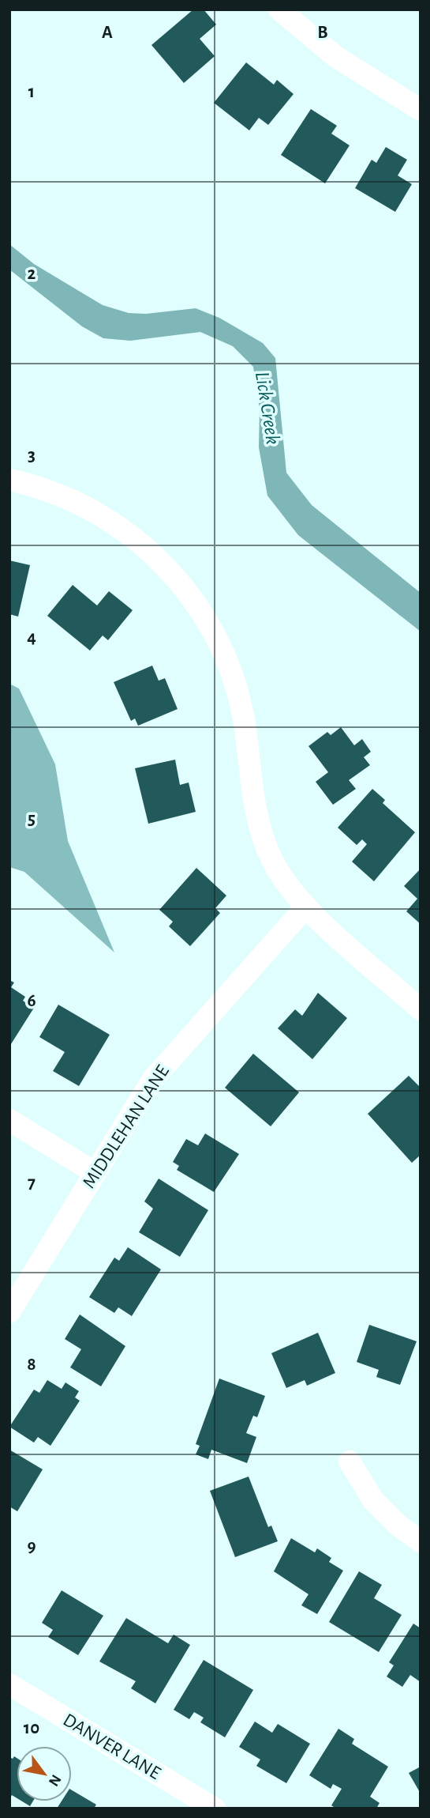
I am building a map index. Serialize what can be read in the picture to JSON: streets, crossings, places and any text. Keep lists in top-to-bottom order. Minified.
{"streets":{"street":["MIDDLEHAN LANE","DANVER LANE"]},"water":["Lick Creek"],"north":"bottom right","grid":{"columns":["A","B"],"rows":["1","2","3","4","5","6","7","8","9","10"]}}
